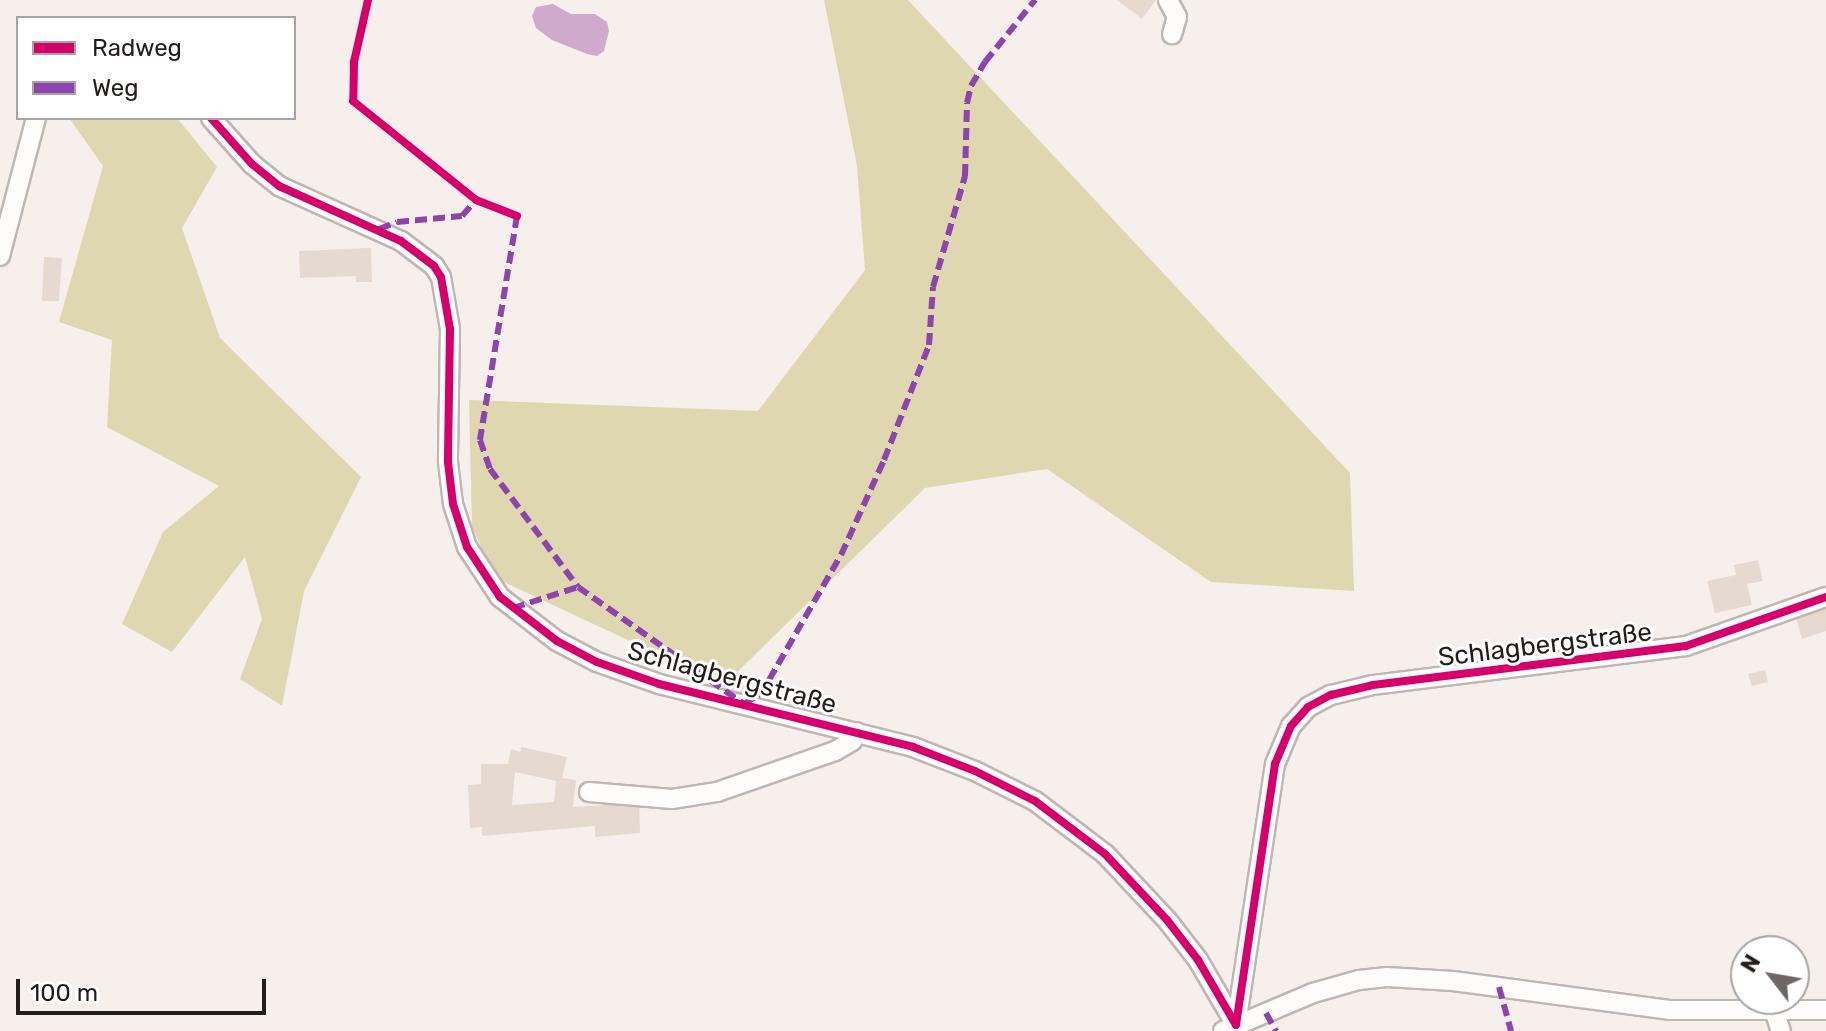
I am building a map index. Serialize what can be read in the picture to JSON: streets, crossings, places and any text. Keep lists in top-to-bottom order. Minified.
{"streets":{"street":["Schlagbergstraße"]},"legend":["Radweg","Weg"],"scale_bar":"100 m","north":"top left"}
